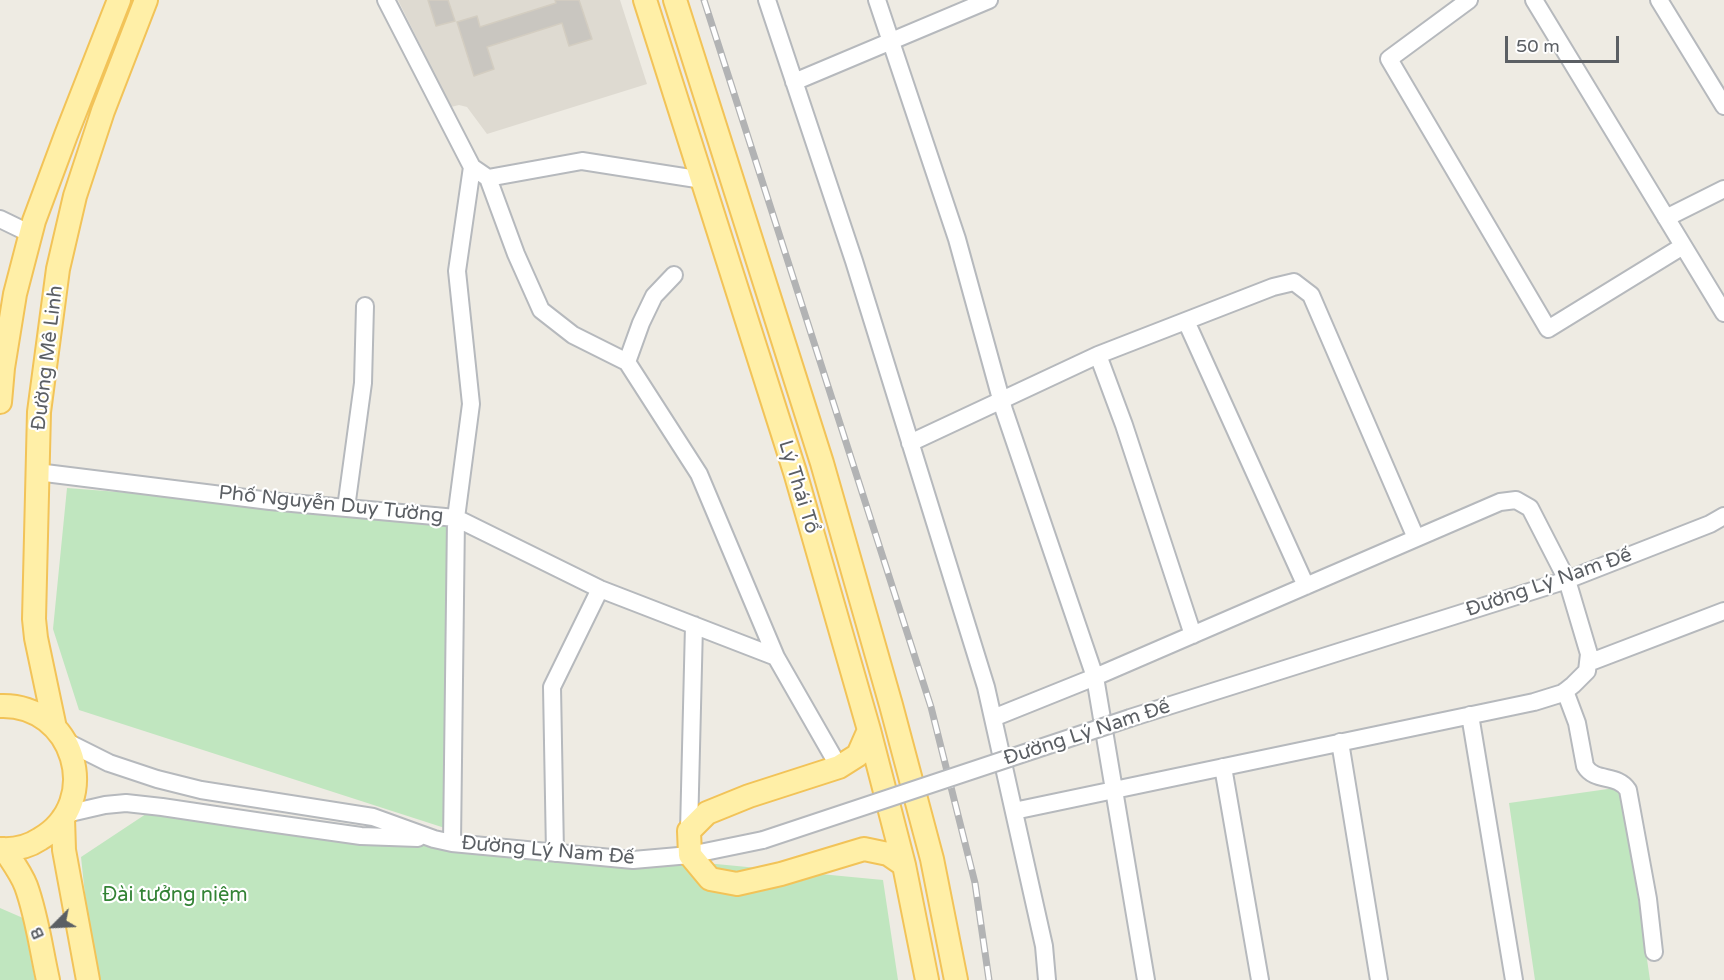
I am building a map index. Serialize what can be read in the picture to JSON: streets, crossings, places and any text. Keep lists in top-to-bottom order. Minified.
{"streets":{"main road":["Đường Mê Linh","Lý Thái Tổ"],"street":["Phố Nguyễn Duy Tường","Đường Lý Nam Đế"]},"crossings":[["Đường Mê Linh","Phố Nguyễn Duy Tường"],["Đường Mê Linh","Đường Lý Nam Đế"]],"parks":["Đài tưởng niệm"],"scale_bar":"50 m","north":"bottom left"}
